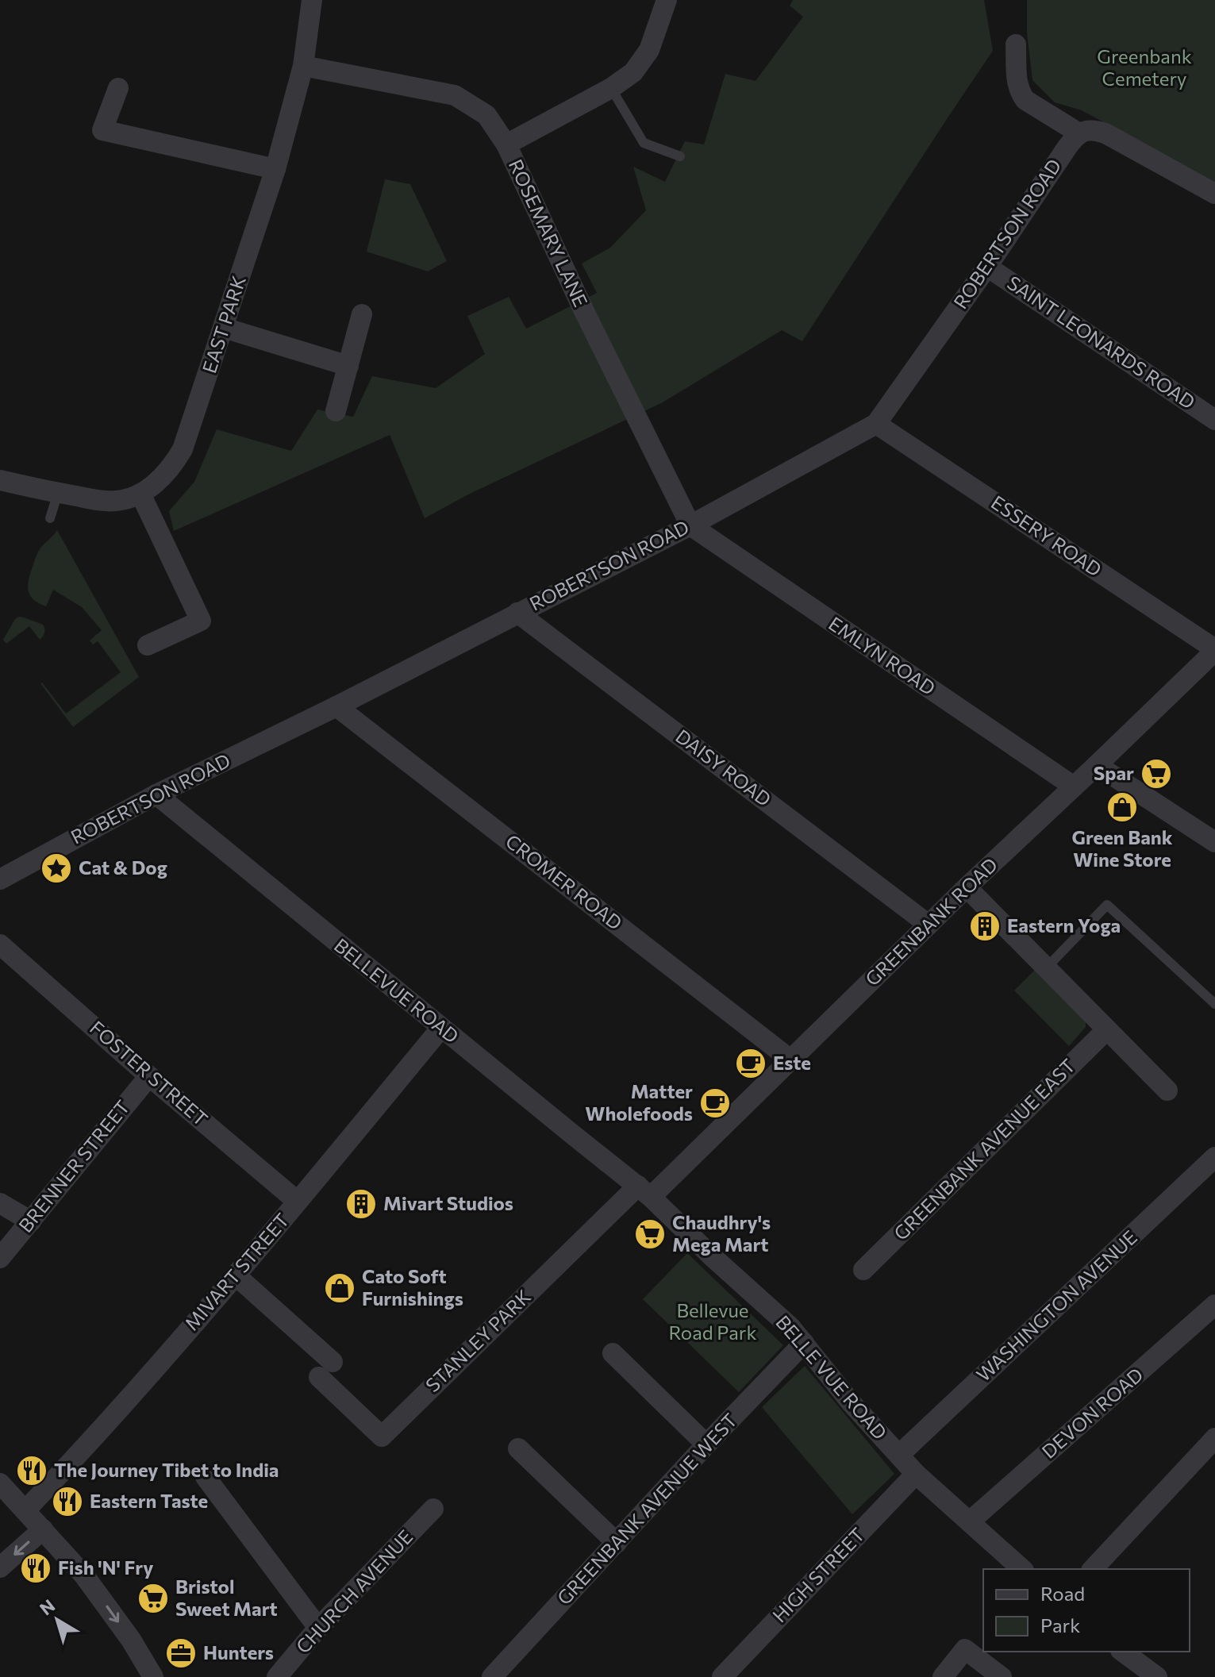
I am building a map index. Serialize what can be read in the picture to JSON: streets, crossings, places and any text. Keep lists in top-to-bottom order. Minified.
{"streets":{"street":["ROSEMARY LANE","ROBERTSON ROAD","EAST PARK","SAINT LEONARDS ROAD","ESSERY ROAD","EMLYN ROAD","DAISY ROAD","CROMER ROAD","GREENBANK ROAD","BELLEVUE ROAD","FOSTER STREET","GREENBANK AVENUE EAST","BRENNER STREET","MIVART STREET","WASHINGTON AVENUE","STANLEY PARK","BELLE VUE ROAD","DEVON ROAD","GREENBANK AVENUE WEST","HIGH STREET","CHURCH AVENUE"]},"crossings":[["ROSEMARY LANE","ROBERTSON ROAD"],["ROSEMARY LANE","EAST PARK"],["ROSEMARY LANE","EMLYN ROAD"],["ROBERTSON ROAD","SAINT LEONARDS ROAD"],["ROBERTSON ROAD","ESSERY ROAD"],["ROBERTSON ROAD","EMLYN ROAD"],["ROBERTSON ROAD","DAISY ROAD"],["ROBERTSON ROAD","CROMER ROAD"],["ROBERTSON ROAD","BELLEVUE ROAD"],["ESSERY ROAD","GREENBANK ROAD"],["EMLYN ROAD","GREENBANK ROAD"],["DAISY ROAD","GREENBANK ROAD"],["CROMER ROAD","GREENBANK ROAD"],["GREENBANK ROAD","BELLEVUE ROAD"],["GREENBANK ROAD","STANLEY PARK"],["GREENBANK ROAD","BELLE VUE ROAD"],["BELLEVUE ROAD","MIVART STREET"],["BELLEVUE ROAD","STANLEY PARK"],["BELLEVUE ROAD","BELLE VUE ROAD"],["FOSTER STREET","BRENNER STREET"],["FOSTER STREET","MIVART STREET"],["MIVART STREET","STANLEY PARK"],["WASHINGTON AVENUE","BELLE VUE ROAD"],["STANLEY PARK","BELLE VUE ROAD"],["BELLE VUE ROAD","DEVON ROAD"],["BELLE VUE ROAD","GREENBANK AVENUE WEST"],["BELLE VUE ROAD","HIGH STREET"]],"parks":["Greenbank Cemetery","Bellevue Road Park"],"places":{"supermarket":["Spar","Chaudhry's Mega Mart","Bristol Sweet Mart"],"shop":["Green Bank Wine Store","Cato Soft Furnishings"],"place":["Cat & Dog"],"building":["Eastern Yoga","Mivart Studios"],"cafe":["Este","Matter Wholefoods"],"restaurant":["The Journey Tibet to India","Eastern Taste","Fish 'N' Fry"],"office":["Hunters"]},"legend":["Road","Park"],"north":"top left"}
